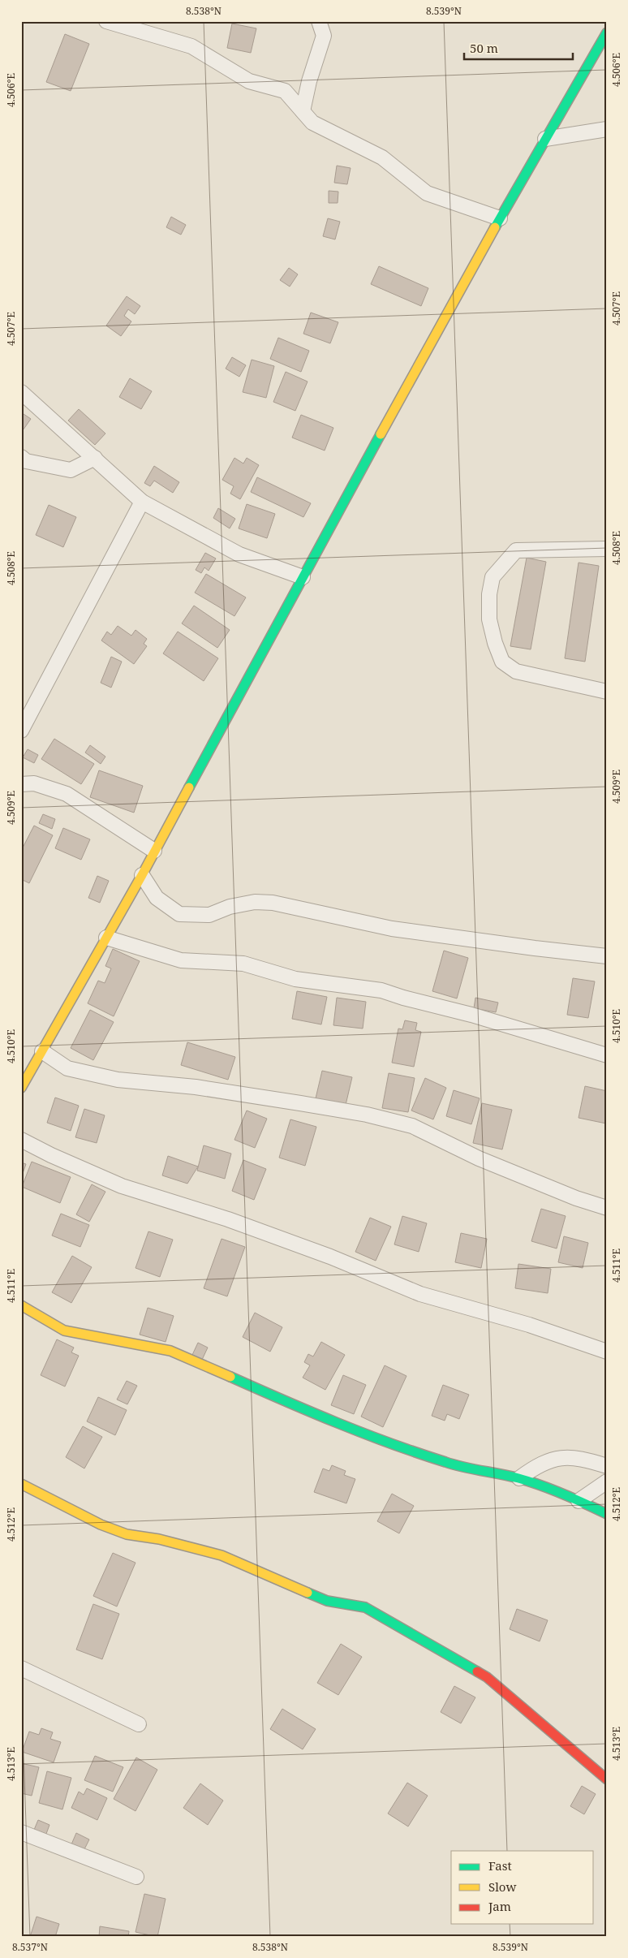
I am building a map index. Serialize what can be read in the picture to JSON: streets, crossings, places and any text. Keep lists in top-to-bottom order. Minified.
{"legend":["Fast","Slow","Jam"],"scale_bar":"50 m","coordinates":["8.538°N","8.539°N","4.506°E","4.507°E","4.508°E","4.509°E","4.510°E","4.511°E","4.512°E","4.513°E","8.537°N"]}
